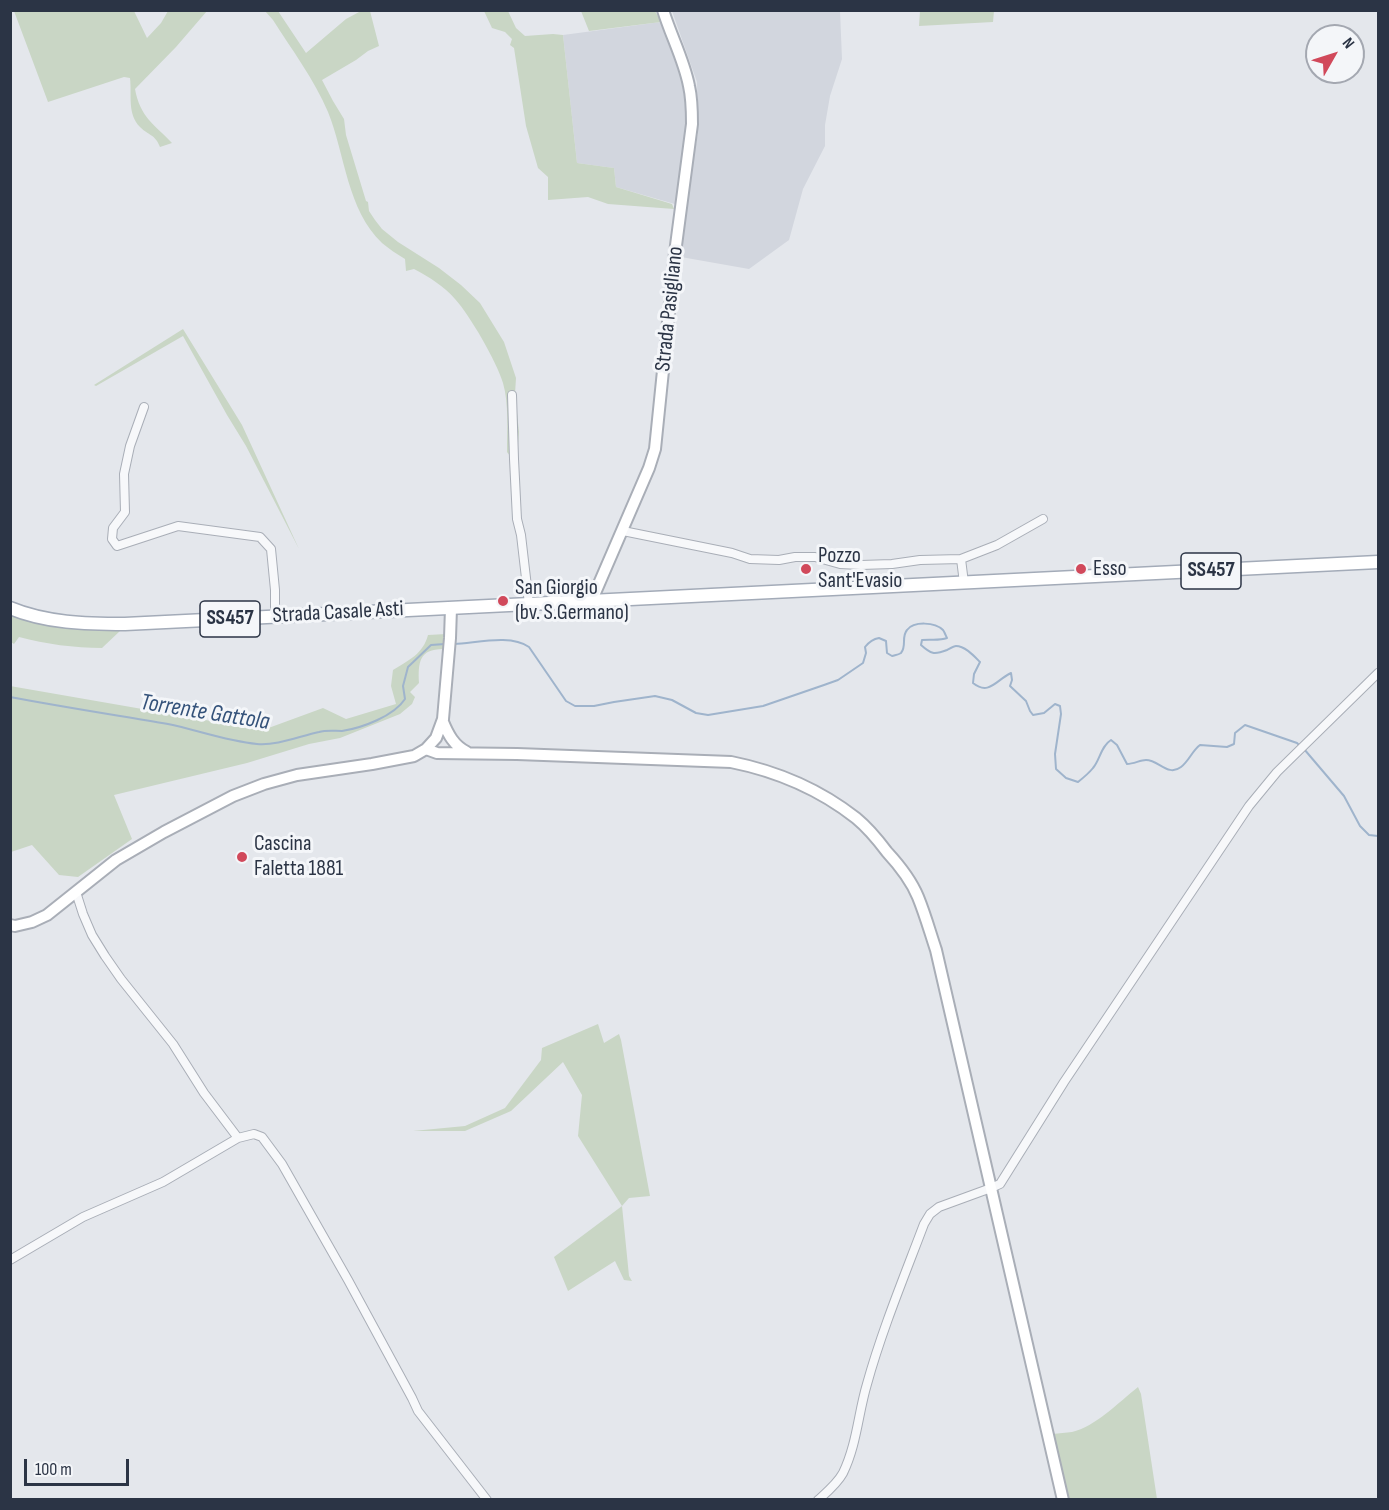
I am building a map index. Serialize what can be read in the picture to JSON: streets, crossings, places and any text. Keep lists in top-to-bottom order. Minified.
{"streets":{"main road":["Strada Pasigliano","SS457","Strada Casale Asti"]},"crossings":[["Strada Pasigliano","SS457"],["SS457","Strada Casale Asti"]],"water":["Torrente Gattola"],"places":["Pozzo Sant'Evasio","Esso","San Giorgio (bv. S.Germano)","Cascina Faletta 1881"],"scale_bar":"100 m","north":"top right"}
